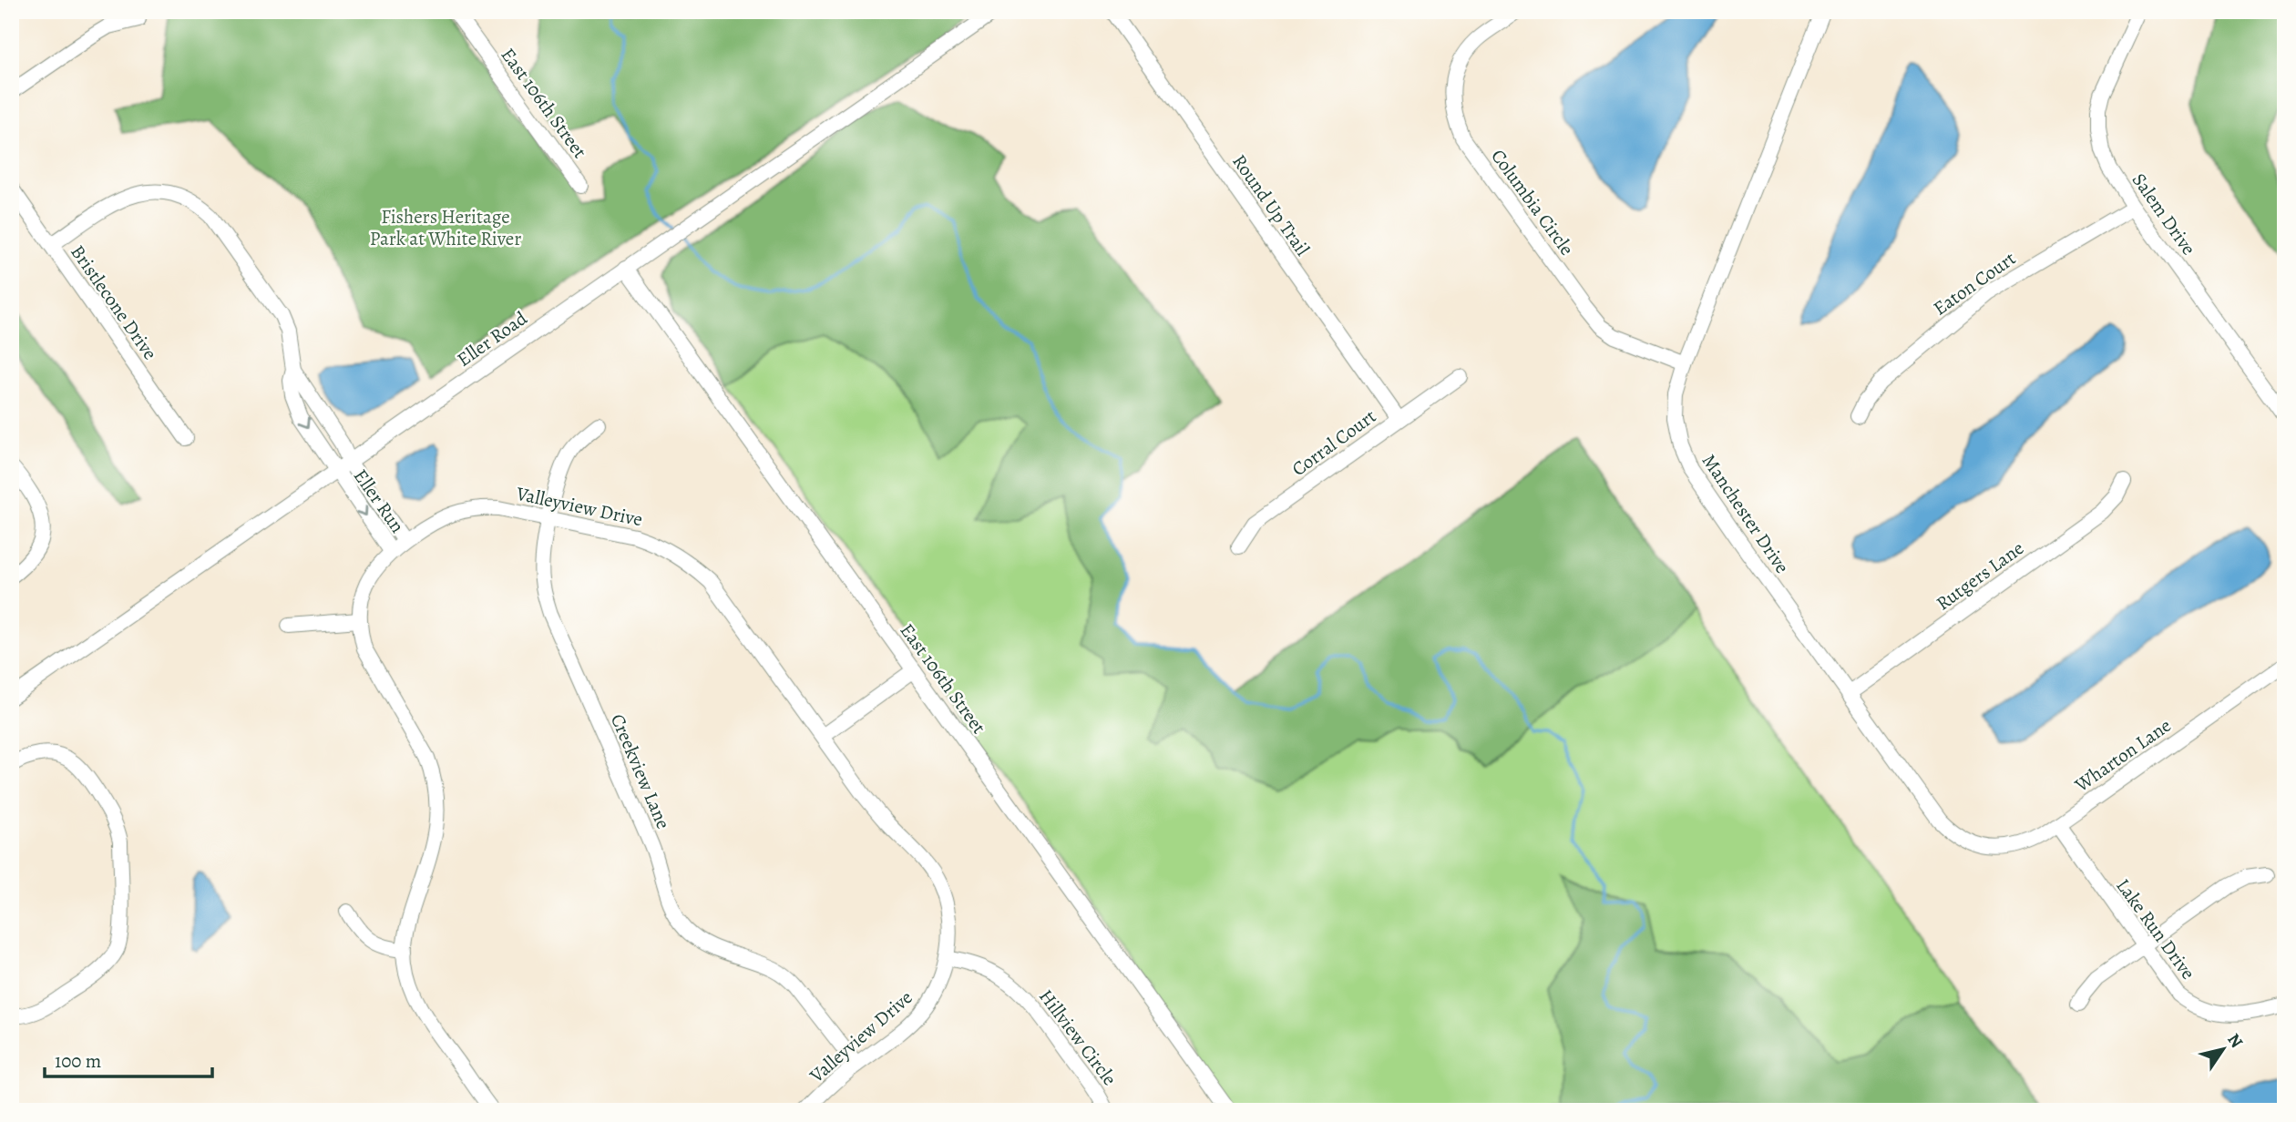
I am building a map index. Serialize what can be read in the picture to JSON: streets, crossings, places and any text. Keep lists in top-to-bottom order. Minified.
{"streets":{"street":["East 106th Street","Columbia Circle","Round Up Trail","Salem Drive","Eaton Court","Bristlecone Drive","Eller Road","Corral Court","Eller Run","Valleyview Drive","Manchester Drive","Rutgers Lane","Wharton Lane","Creekview Lane","Lake Run Drive","Hillview Circle"]},"crossings":[["East 106th Street","Eller Road"],["Columbia Circle","Manchester Drive"],["Round Up Trail","Corral Court"],["Salem Drive","Eaton Court"],["Bristlecone Drive","Eller Run"],["Eller Road","Eller Run"],["Eller Run","Valleyview Drive"],["Valleyview Drive","Creekview Lane"],["Valleyview Drive","Hillview Circle"],["Manchester Drive","Rutgers Lane"],["Manchester Drive","Wharton Lane"],["Wharton Lane","Lake Run Drive"]],"parks":["Fishers Heritage Park at White River"],"scale_bar":"100 m","north":"top right"}
